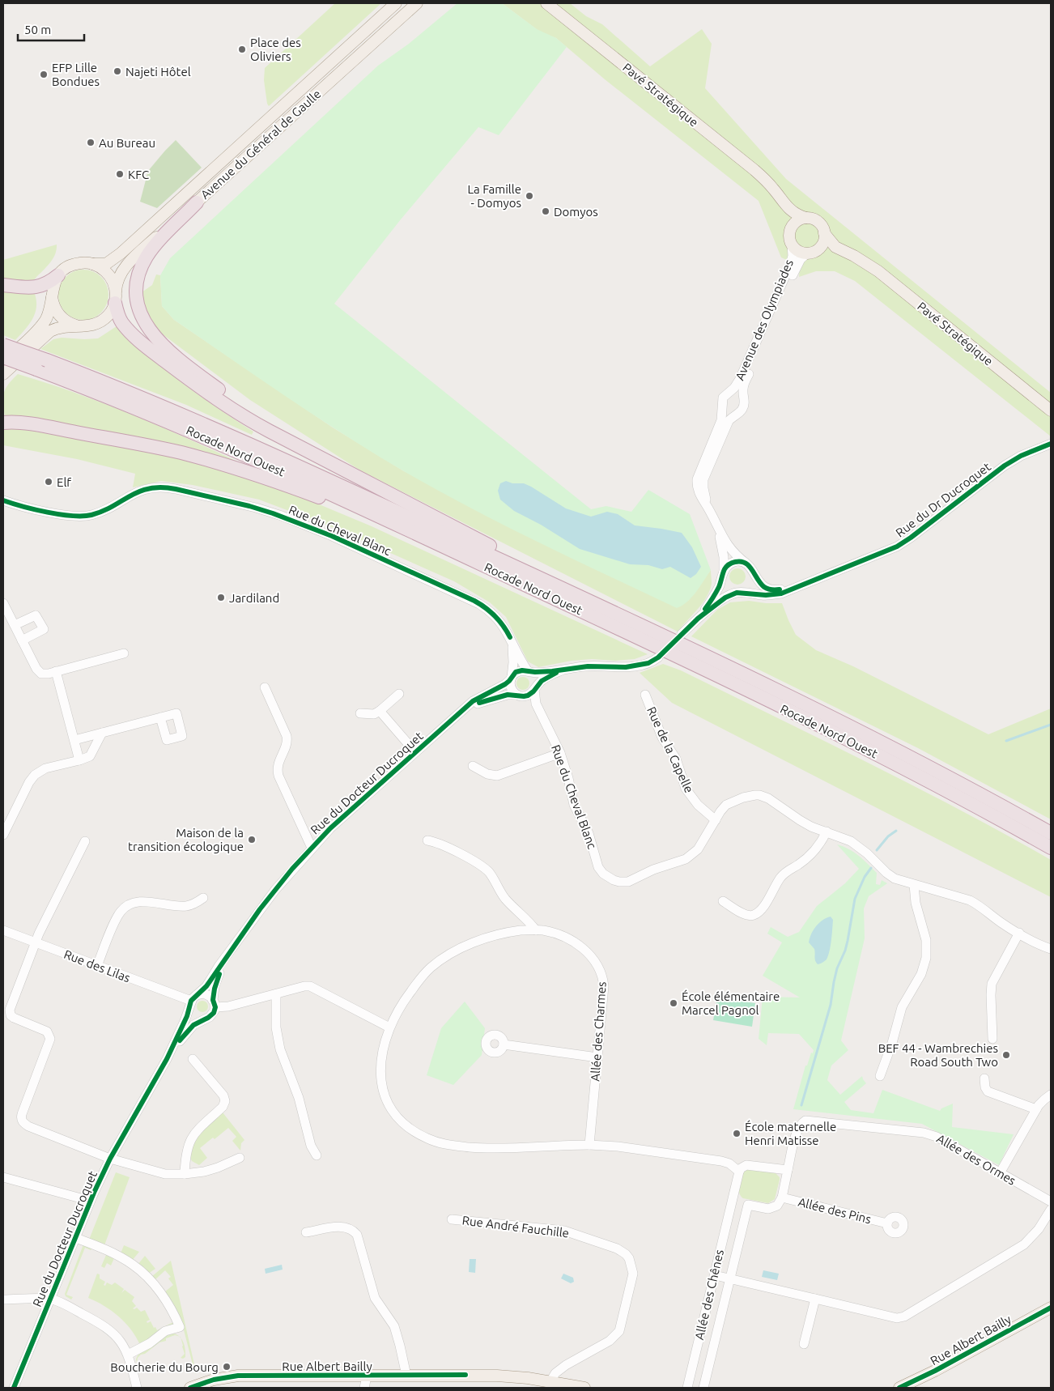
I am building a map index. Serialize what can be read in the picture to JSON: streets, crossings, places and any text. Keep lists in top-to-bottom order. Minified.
{"streets":{"highway":["Rocade Nord Ouest"],"main road":["Pavé Stratégique","Avenue du Général de Gaulle","Rue Albert Bailly"],"street":["Avenue des Olympiades","Rue du Dr Ducroquet","Rue du Cheval Blanc","Rue de la Capelle","Rue du Docteur Ducroquet","Rue des Lilas","Allée des Charmes","Allée des Ormes","Allée des Pins","Rue André Fauchille","Allée des Chênes"]},"crossings":[["Pavé Stratégique","Avenue des Olympiades"],["Rue du Cheval Blanc","Rue de la Capelle"],["Rue du Cheval Blanc","Rue du Docteur Ducroquet"],["Rue du Docteur Ducroquet","Rue des Lilas"],["Allée des Charmes","Allée des Chênes"],["Rue André Fauchille","Rue Albert Bailly"]],"places":["Place des Oliviers","Najeti Hôtel","EFP Lille Bondues","Au Bureau","KFC","La Famille - Domyos","Domyos","Elf","Jardiland","Maison de la transition écologique","École élémentaire Marcel Pagnol","BEF 44 - Wambrechies Road South Two","École maternelle Henri Matisse","Boucherie du Bourg"],"scale_bar":"50 m"}
